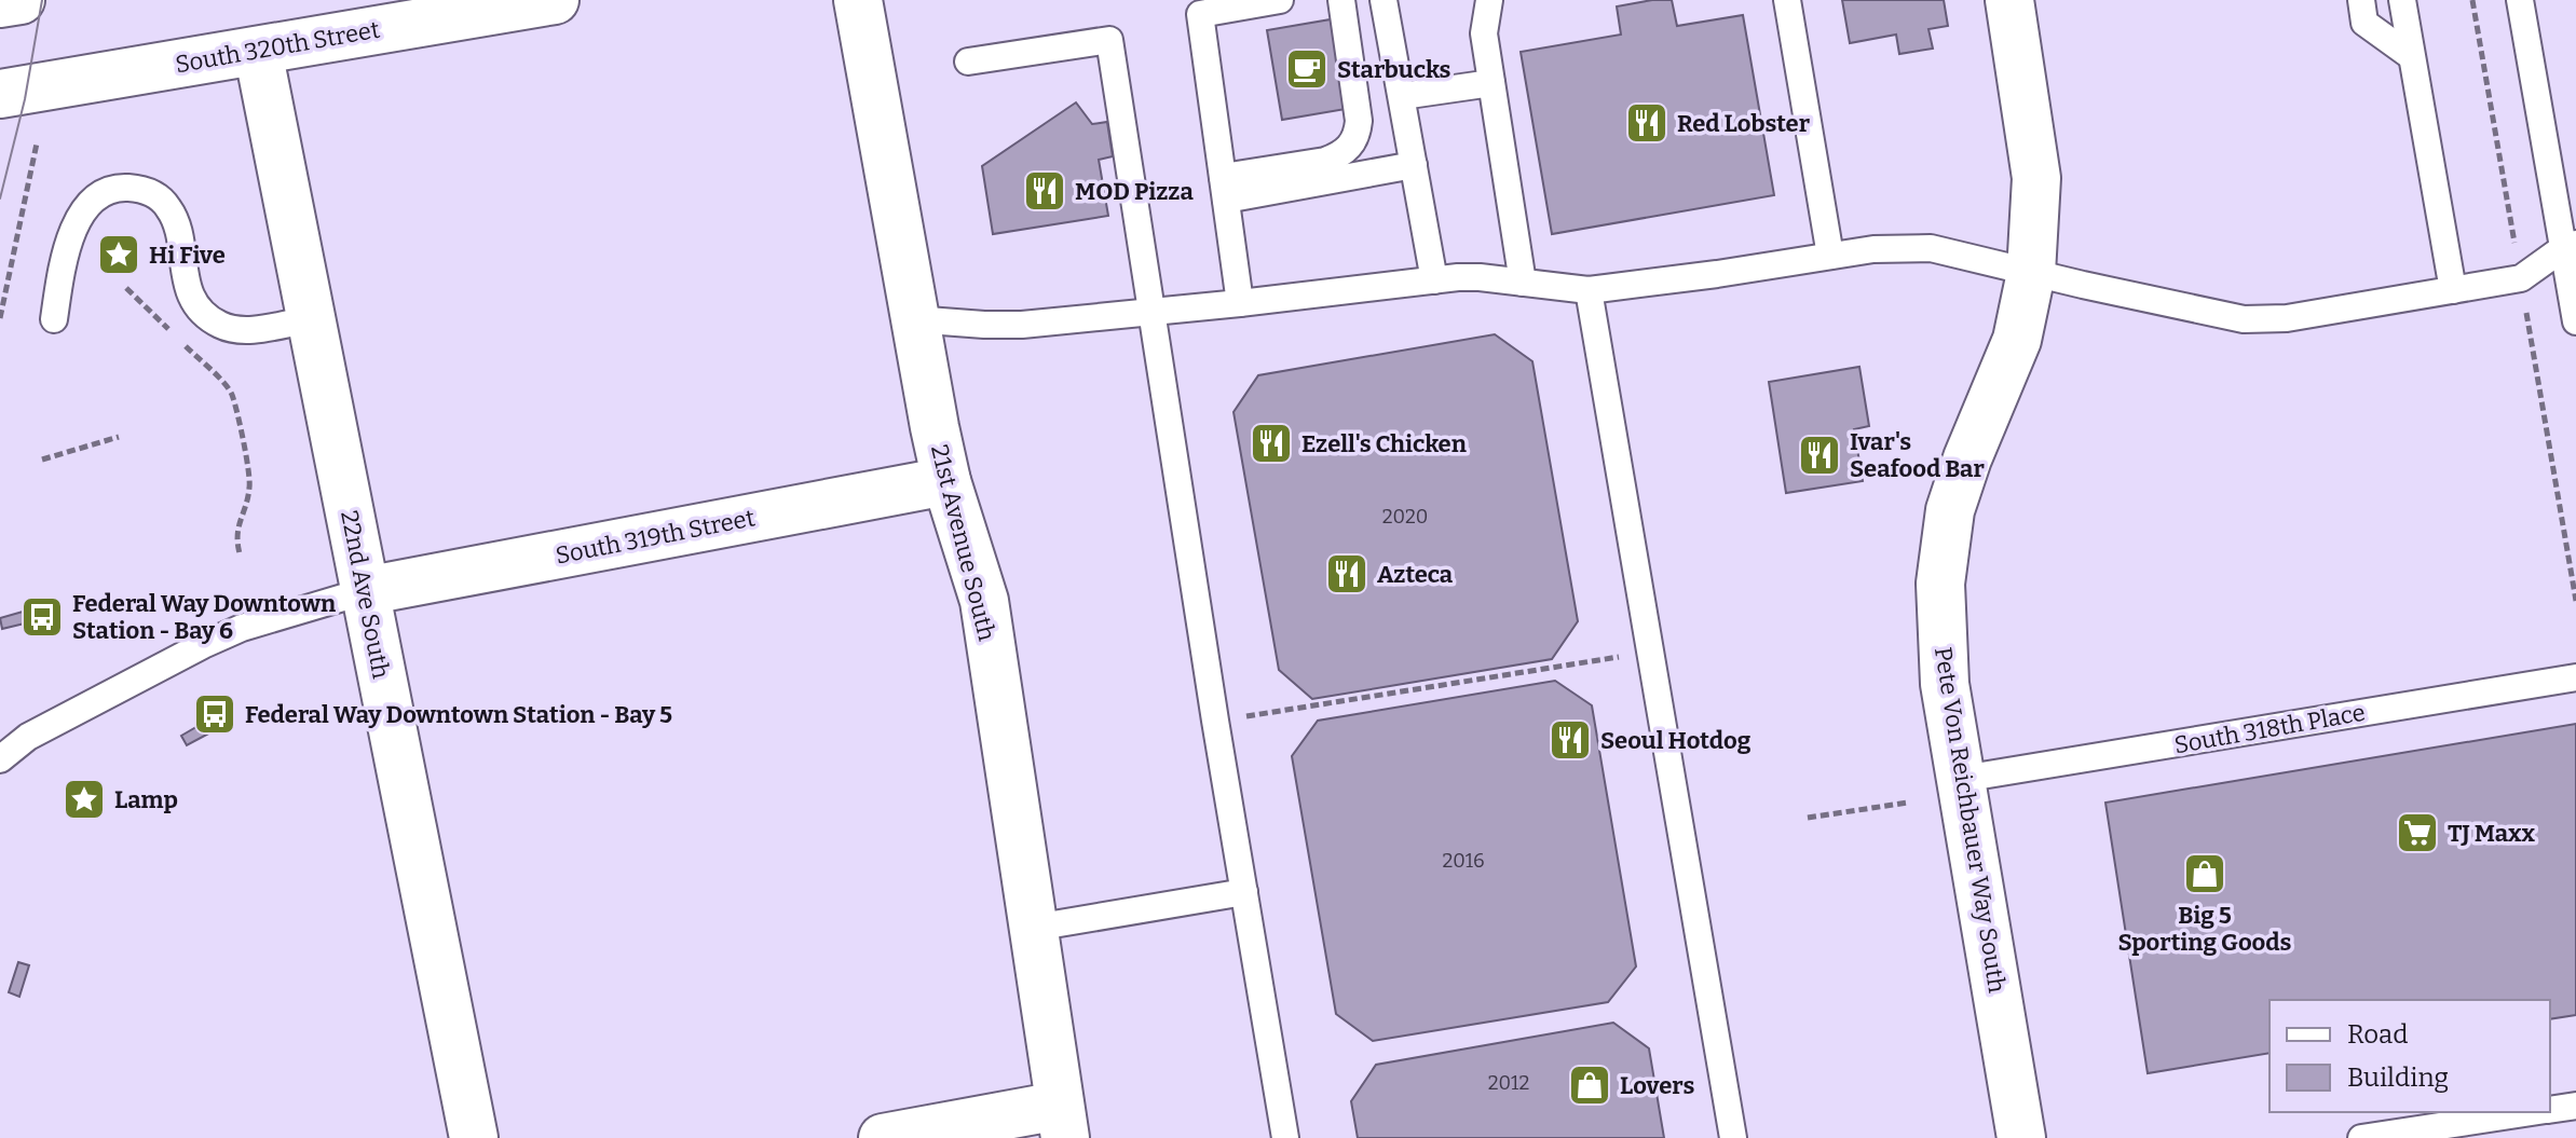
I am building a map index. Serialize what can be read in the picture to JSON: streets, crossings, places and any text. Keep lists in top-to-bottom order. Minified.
{"streets":{"street":["South 320th Street","South 319th Street","21st Avenue South","22nd Ave South","Pete Von Reichbauer Way South"],"lane":["South 318th Place"]},"crossings":[["South 320th Street","22nd Ave South"],["South 319th Street","21st Avenue South"],["South 319th Street","22nd Ave South"],["South 318th Place","Pete Von Reichbauer Way South"]],"places":{"cafe":["Starbucks"],"restaurant":["Red Lobster","MOD Pizza","Ezell's Chicken","Ivar's Seafood Bar","Azteca","Seoul Hotdog"],"place":["Hi Five","Lamp"],"bus stop":["Federal Way Downtown Station - Bay 6","Federal Way Downtown Station - Bay 5"],"supermarket":["TJ Maxx"],"shop":["Big 5 Sporting Goods","Lovers"]},"house_numbers":["2020","2016","2012"],"legend":["Road","Building"]}
